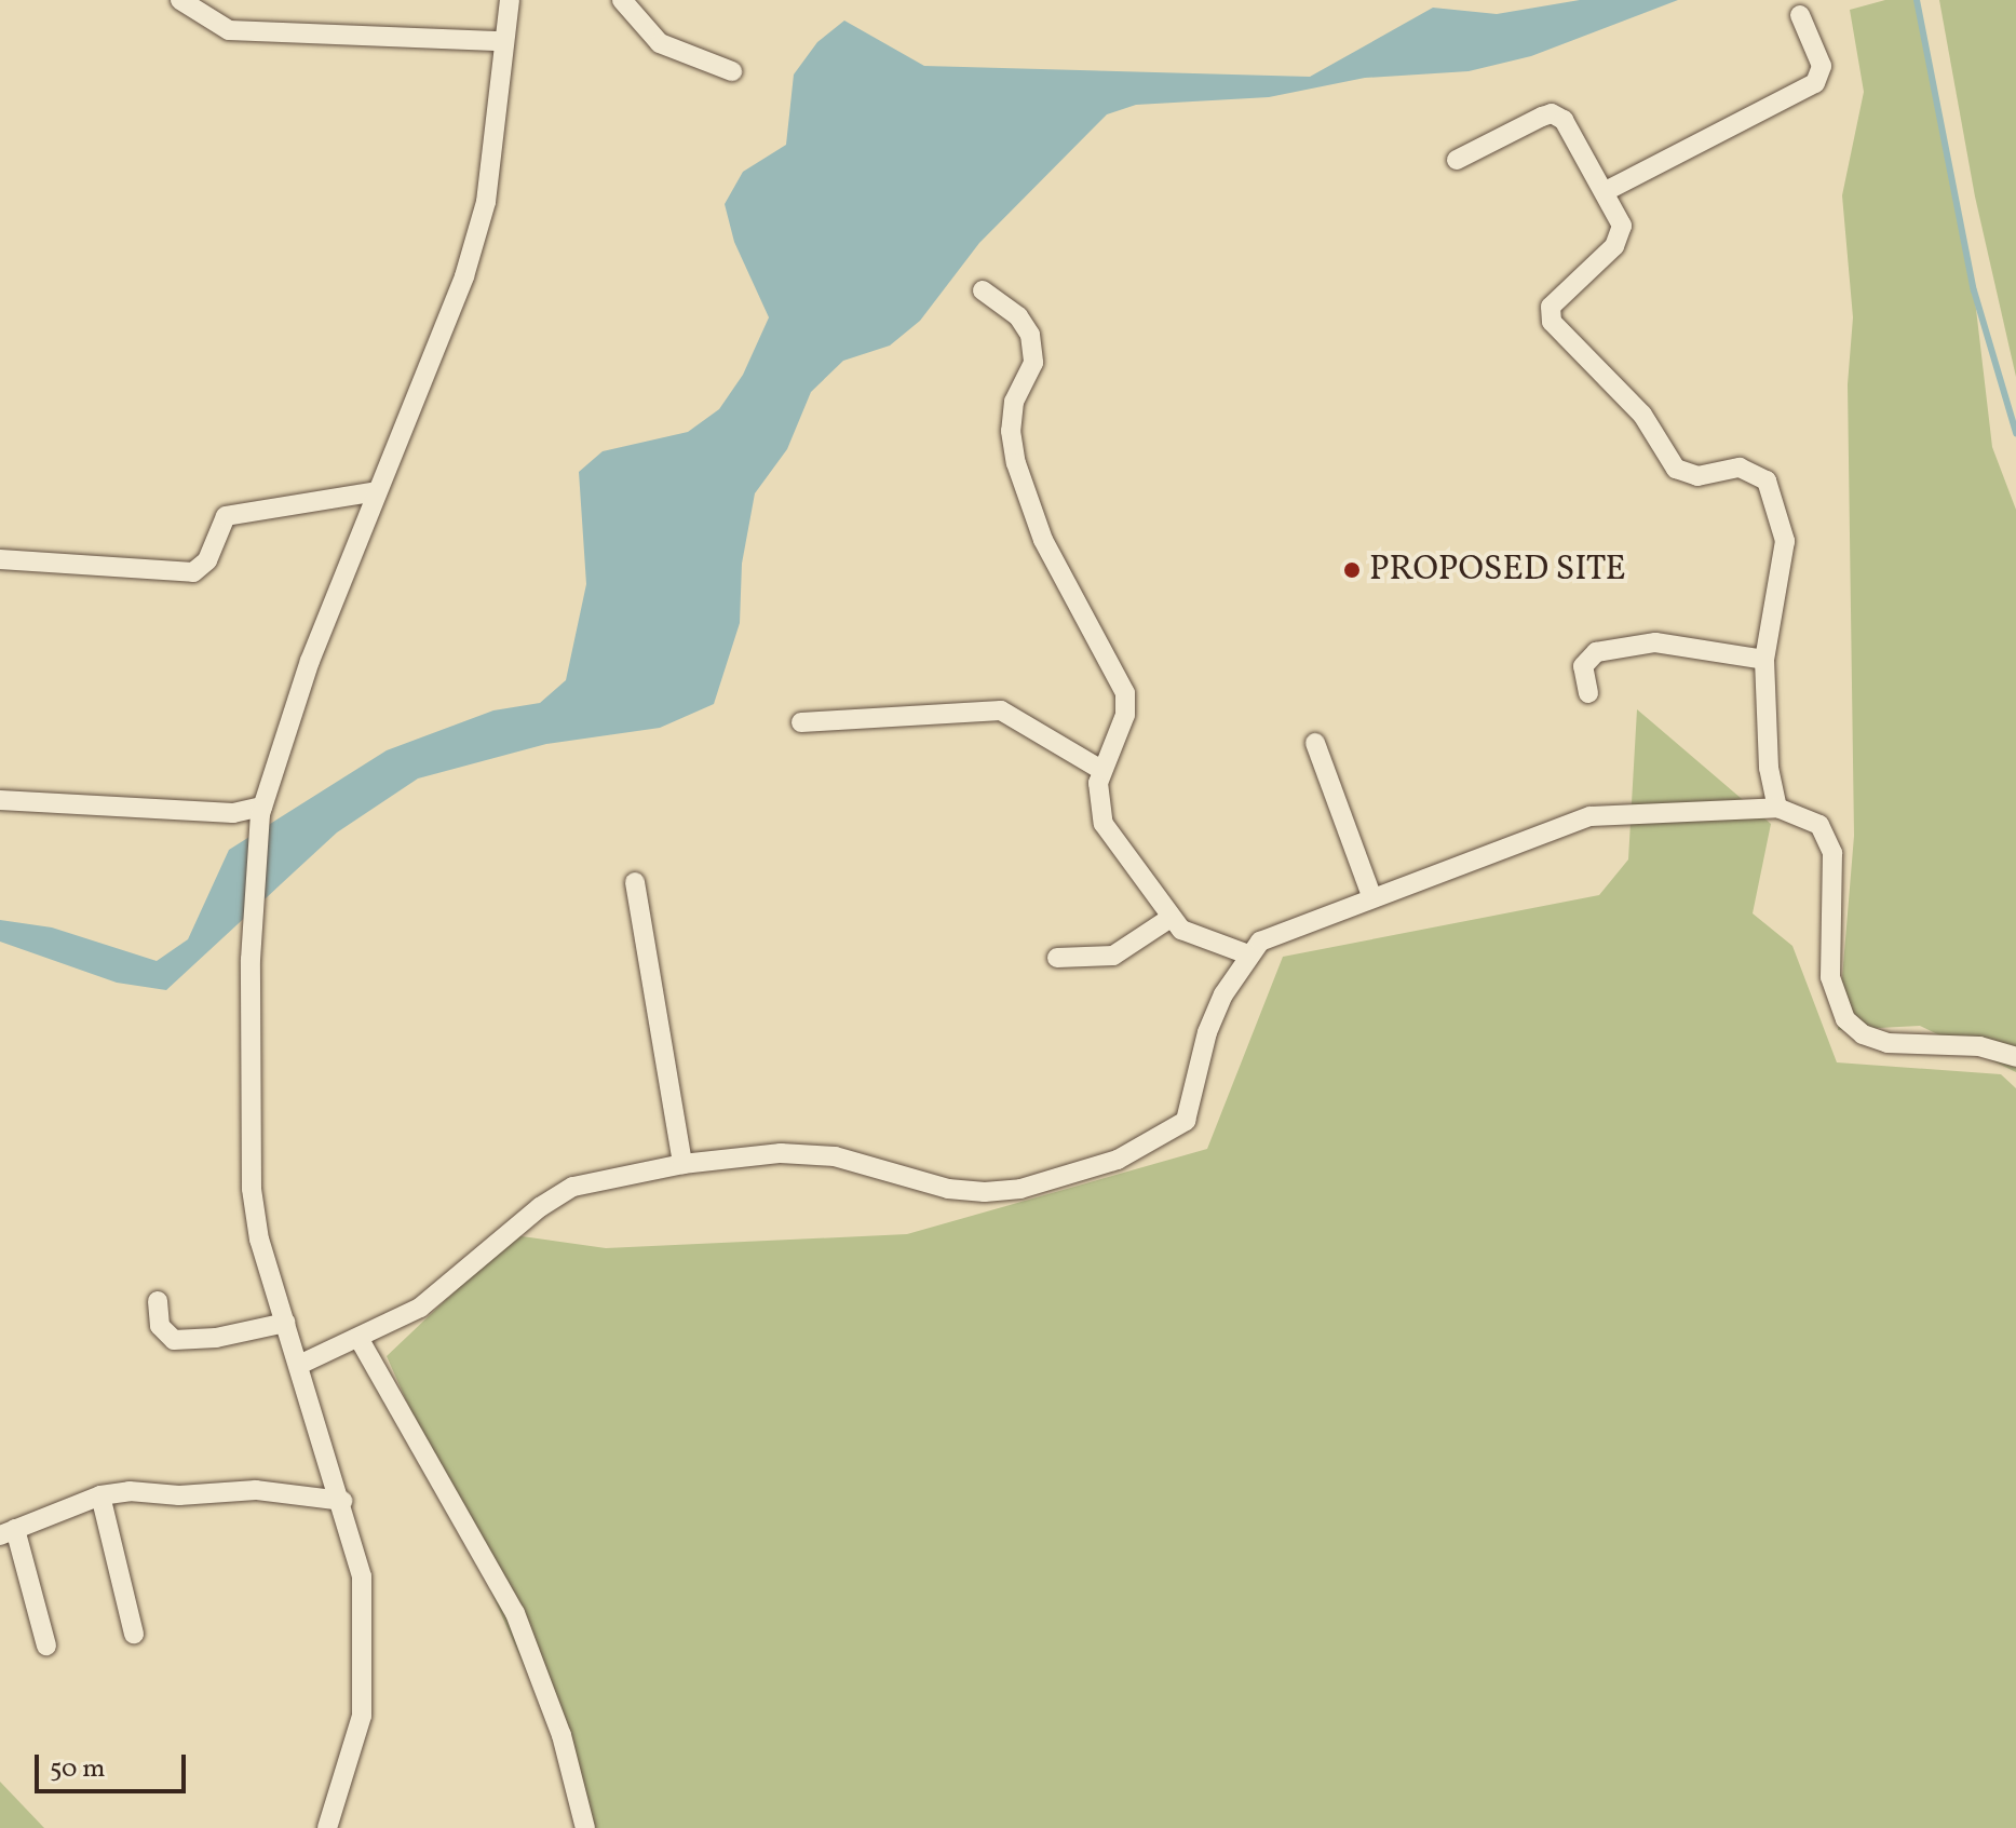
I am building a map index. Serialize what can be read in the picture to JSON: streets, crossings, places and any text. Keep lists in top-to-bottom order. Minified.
{"places":["PROPOSED SITE"],"scale_bar":"50 m"}
